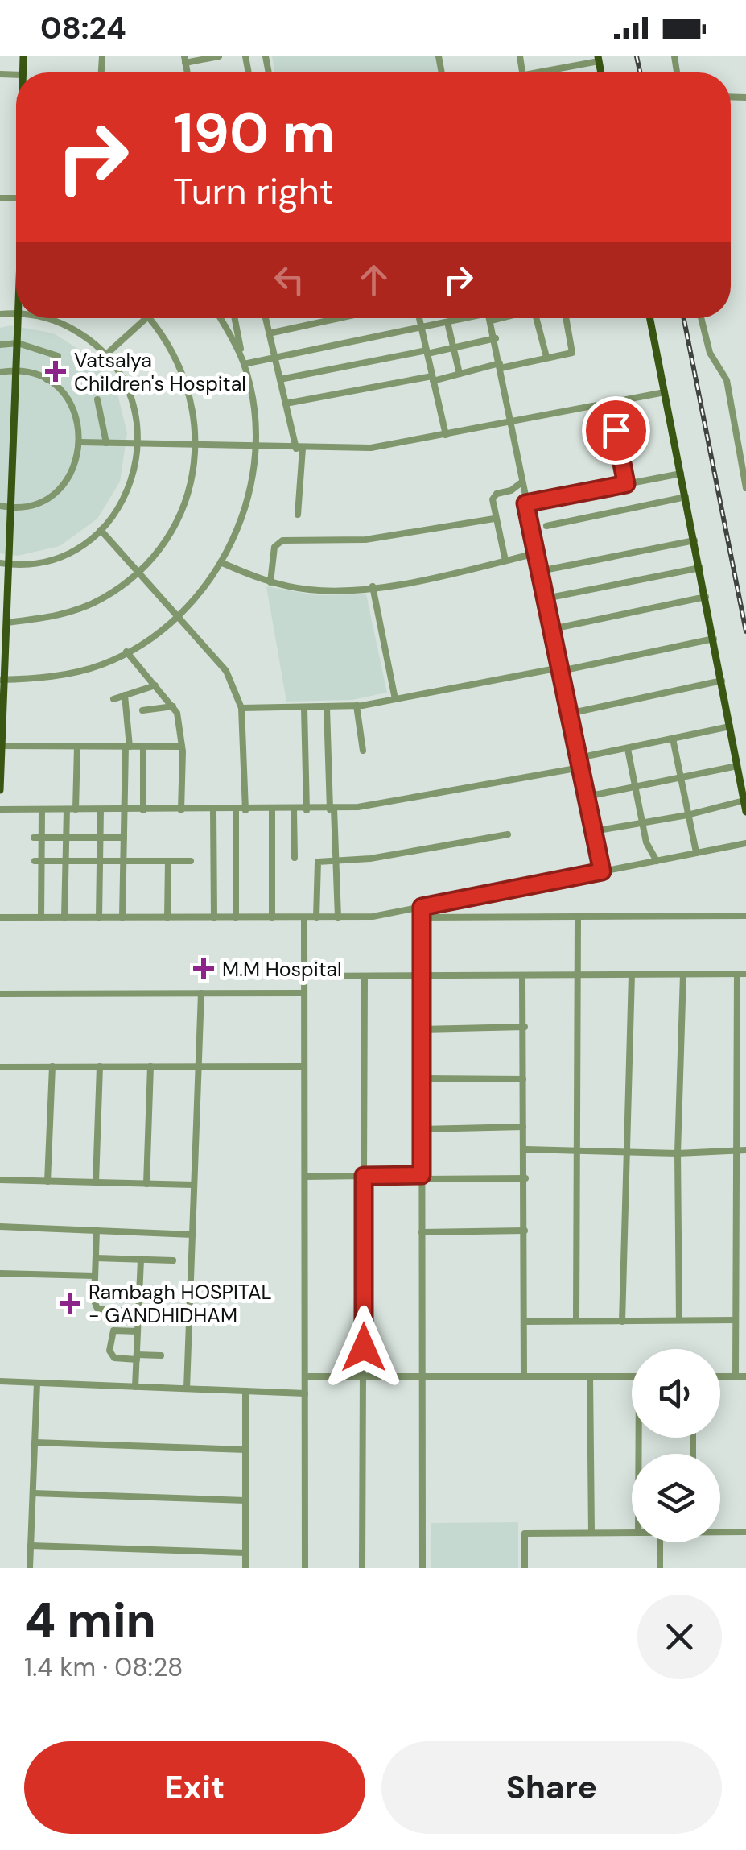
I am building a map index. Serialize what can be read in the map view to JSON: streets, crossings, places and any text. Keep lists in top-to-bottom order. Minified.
{"places":{"health":["Vatsalya Children's Hospital","M.M Hospital","Rambagh HOSPITAL - GANDHIDHAM"]},"page":{"status":"08:24","turn":["190 m","Turn right"],"heading":["4 min","1.4 km · 08:28"],"buttons":["Exit","Share"]}}
